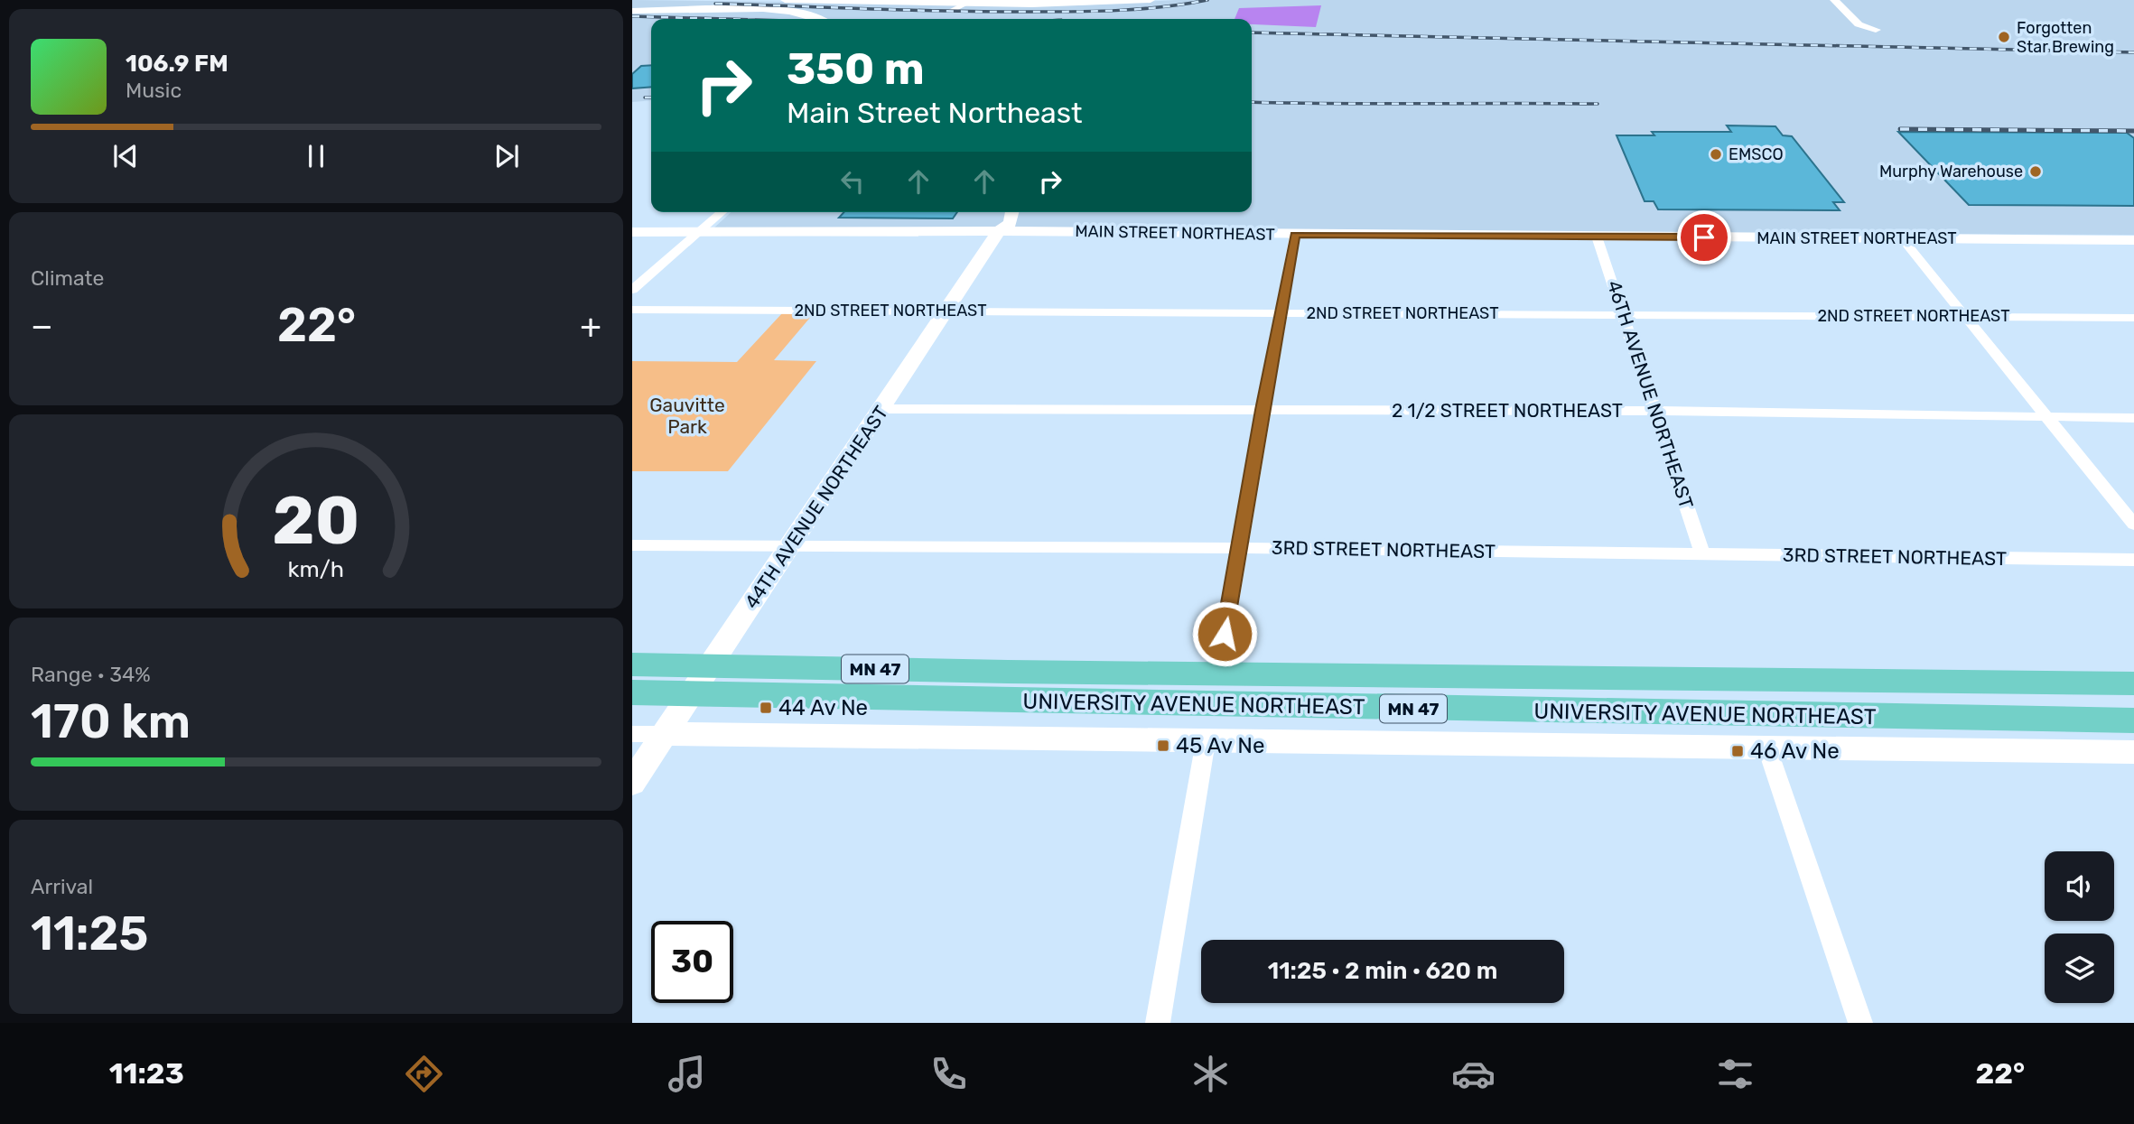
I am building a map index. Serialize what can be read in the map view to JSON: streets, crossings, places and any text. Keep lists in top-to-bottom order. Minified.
{"streets":{"main road":["MN 47","UNIVERSITY AVENUE NORTHEAST"],"street":["MAIN STREET NORTHEAST","2ND STREET NORTHEAST","46TH AVENUE NORTHEAST","2 1/2 STREET NORTHEAST","44TH AVENUE NORTHEAST","3RD STREET NORTHEAST"]},"crossings":[["MAIN STREET NORTHEAST","46TH AVENUE NORTHEAST"],["MAIN STREET NORTHEAST","44TH AVENUE NORTHEAST"],["2ND STREET NORTHEAST","46TH AVENUE NORTHEAST"],["2ND STREET NORTHEAST","44TH AVENUE NORTHEAST"],["46TH AVENUE NORTHEAST","2 1/2 STREET NORTHEAST"],["46TH AVENUE NORTHEAST","3RD STREET NORTHEAST"],["2 1/2 STREET NORTHEAST","44TH AVENUE NORTHEAST"],["44TH AVENUE NORTHEAST","3RD STREET NORTHEAST"],["44TH AVENUE NORTHEAST","UNIVERSITY AVENUE NORTHEAST"]],"parks":["Gauvitte Park"],"places":{"other":["Forgotten Star Brewing","EMSCO","Murphy Warehouse"],"transit":["44 Av Ne","45 Av Ne","46 Av Ne"]},"page":{"turn":["350 m","Main Street Northeast"],"song":["106.9 FM","Music"],"tile":["Climate",["Range · 34%","170 km"],["Arrival","11:25"]],"heat":["−","22°","+"],"limit":"30","trip":"11:25 · 2 min · 620 m","tabs":["11:23","22°"],"gauge":["20","km/h"]}}
